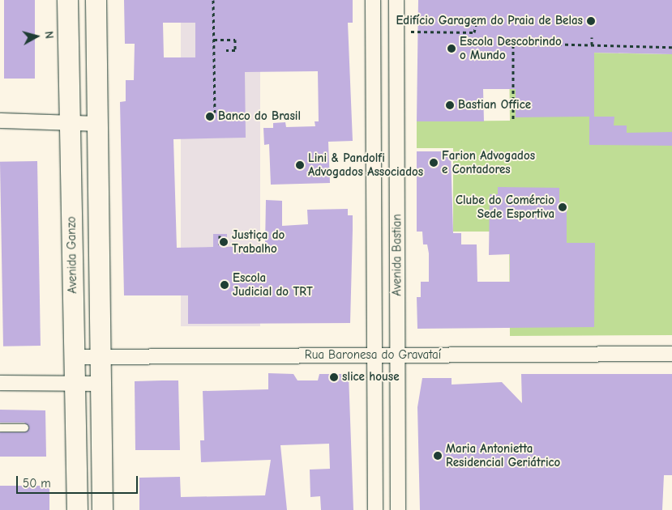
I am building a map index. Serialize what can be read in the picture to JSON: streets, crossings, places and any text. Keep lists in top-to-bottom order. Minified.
{"streets":{"street":["Avenida Ganzo","Avenida Bastian","Rua Baronesa do Gravataí"]},"crossings":[["Avenida Ganzo","Rua Baronesa do Gravataí"],["Avenida Bastian","Rua Baronesa do Gravataí"]],"places":["Edifício Garagem do Praia de Belas","Escola Descobrindo o Mundo","Bastian Office","Banco do Brasil","Farion Advogados e Contadores","Lini & Pandolfi Advogados Associados","Clube do Comércio Sede Esportiva","Justiça do Trabalho","Escola Judicial do TRT","slice house","Maria Antonietta Residencial Geriátrico"],"scale_bar":"50 m","north":"right"}
